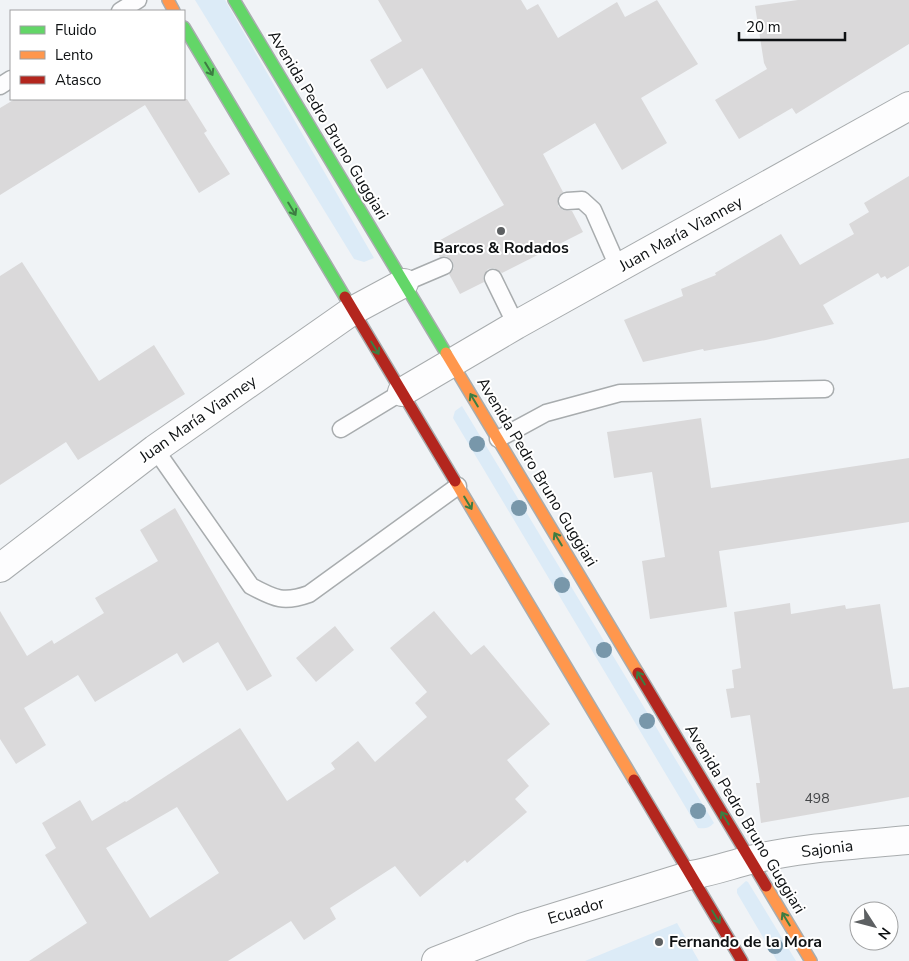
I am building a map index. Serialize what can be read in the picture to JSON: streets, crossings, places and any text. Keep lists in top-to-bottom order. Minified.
{"streets":{"main road":["Avenida Pedro Bruno Guggiari"],"street":["Juan María Vianney","Sajonia","Ecuador"]},"crossings":[["Avenida Pedro Bruno Guggiari","Juan María Vianney"],["Avenida Pedro Bruno Guggiari","Sajonia"],["Sajonia","Ecuador"]],"places":["Barcos & Rodados","Fernando de la Mora"],"house_numbers":["498"],"legend":["Fluido","Lento","Atasco"],"scale_bar":"20 m","north":"bottom right"}
